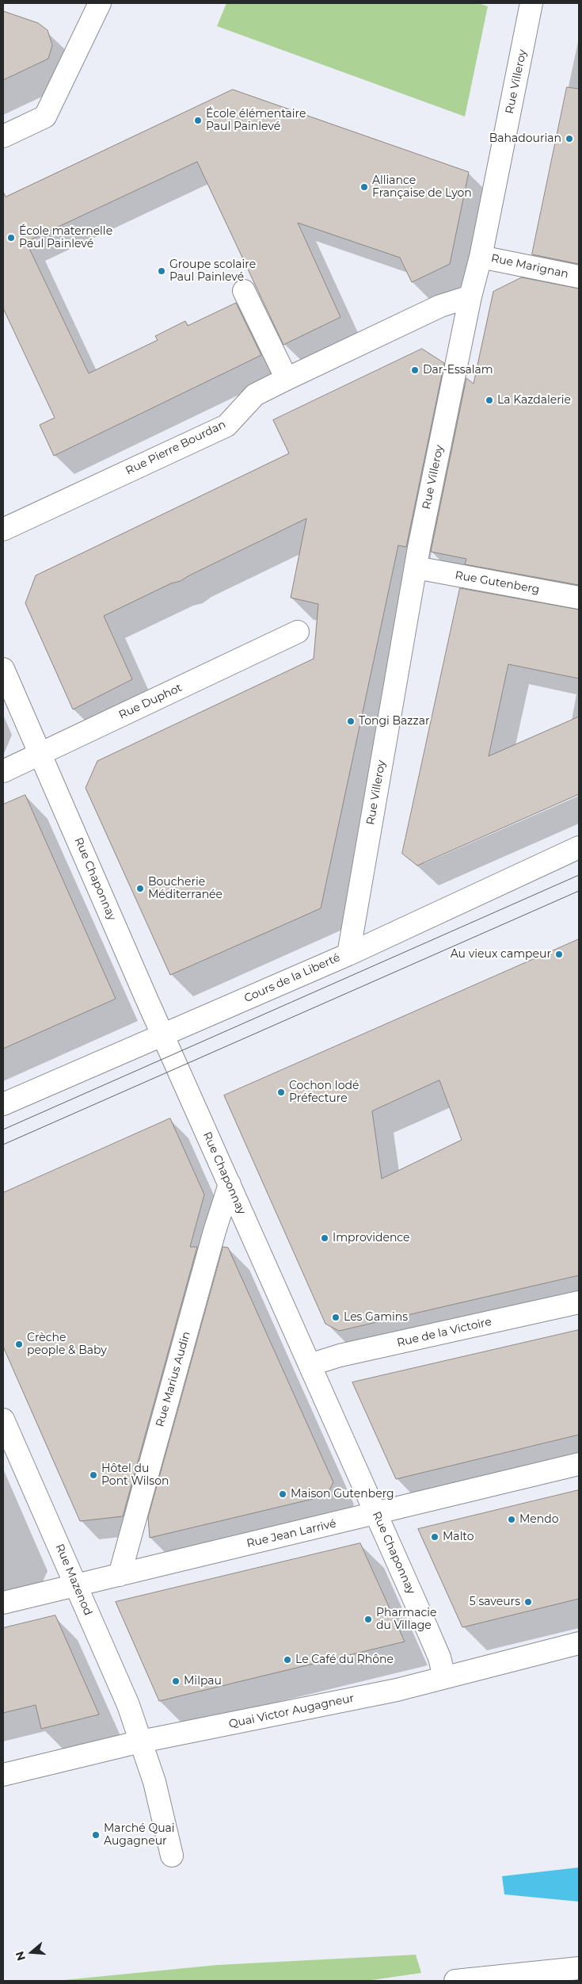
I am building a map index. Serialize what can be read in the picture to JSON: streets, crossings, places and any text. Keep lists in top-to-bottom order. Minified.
{"streets":{"street":["Rue Villeroy","Rue Marignan","Rue Pierre Bourdan","Rue Gutenberg","Rue Duphot","Rue Chaponnay","Cours de la Liberté","Rue de la Victoire","Rue Marius Audin","Rue Jean Larrivé","Rue Mazenod","Quai Victor Augagneur"]},"crossings":[["Rue Villeroy","Rue Marignan"],["Rue Villeroy","Rue Pierre Bourdan"],["Rue Villeroy","Rue Gutenberg"],["Rue Villeroy","Cours de la Liberté"],["Rue Duphot","Rue Chaponnay"],["Rue Chaponnay","Cours de la Liberté"],["Rue Chaponnay","Rue de la Victoire"],["Rue Chaponnay","Rue Marius Audin"],["Rue Chaponnay","Rue Jean Larrivé"],["Rue Chaponnay","Quai Victor Augagneur"],["Rue Marius Audin","Rue Jean Larrivé"],["Rue Jean Larrivé","Rue Mazenod"],["Rue Mazenod","Quai Victor Augagneur"]],"places":["École élémentaire Paul Painlevé","Bahadourian","Alliance Française de Lyon","École maternelle Paul Painlevé","Groupe scolaire Paul Painlevé","Dar-Essalam","La Kazdalerie","Tongi Bazzar","Boucherie Méditerranée","Au vieux campeur","Cochon Iodé Préfecture","Improvidence","Les Gamins","Crèche people & Baby","Hôtel du Pont Wilson","Maison Gutenberg","Mendo","Malto","5 saveurs","Pharmacie du Village","Le Café du Rhône","Milpau","Marché Quai Augagneur"],"north":"left"}
